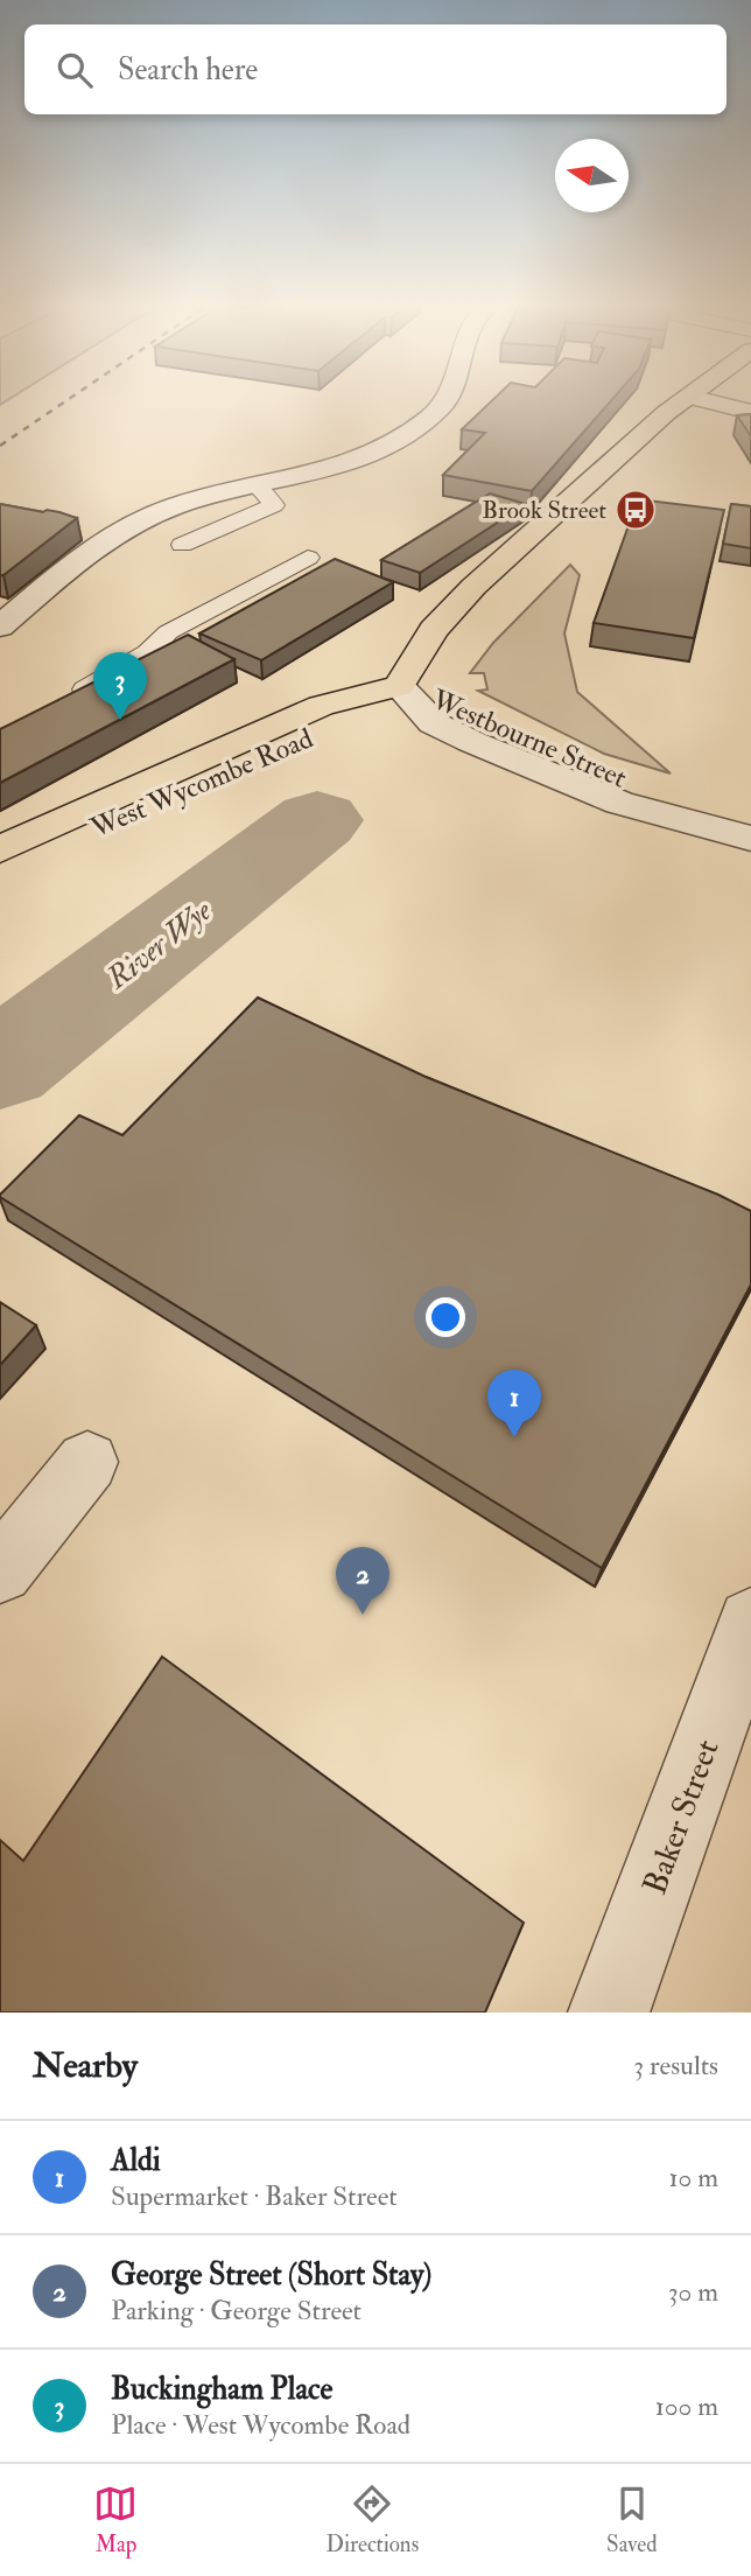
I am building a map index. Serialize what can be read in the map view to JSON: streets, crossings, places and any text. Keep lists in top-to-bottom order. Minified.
{"streets":{"main road":["West Wycombe Road"],"street":["Westbourne Street","Baker Street"]},"crossings":[["Westbourne Street","West Wycombe Road"]],"water":["River Wye"],"places":{"bus stop":["Brook Street"]},"north":"left","page":{"search":"Search here","pins":["3","1","2"],"heading":["Nearby","3 results"],"list":[{"mark":"1","name":"Aldi","note":"Supermarket · Baker Street","value":"10 m"},{"mark":"2","name":"George Street (Short Stay)","note":"Parking · George Street","value":"30 m"},{"mark":"3","name":"Buckingham Place","note":"Place · West Wycombe Road","value":"100 m"}],"nav":["Map","Directions","Saved"]}}
